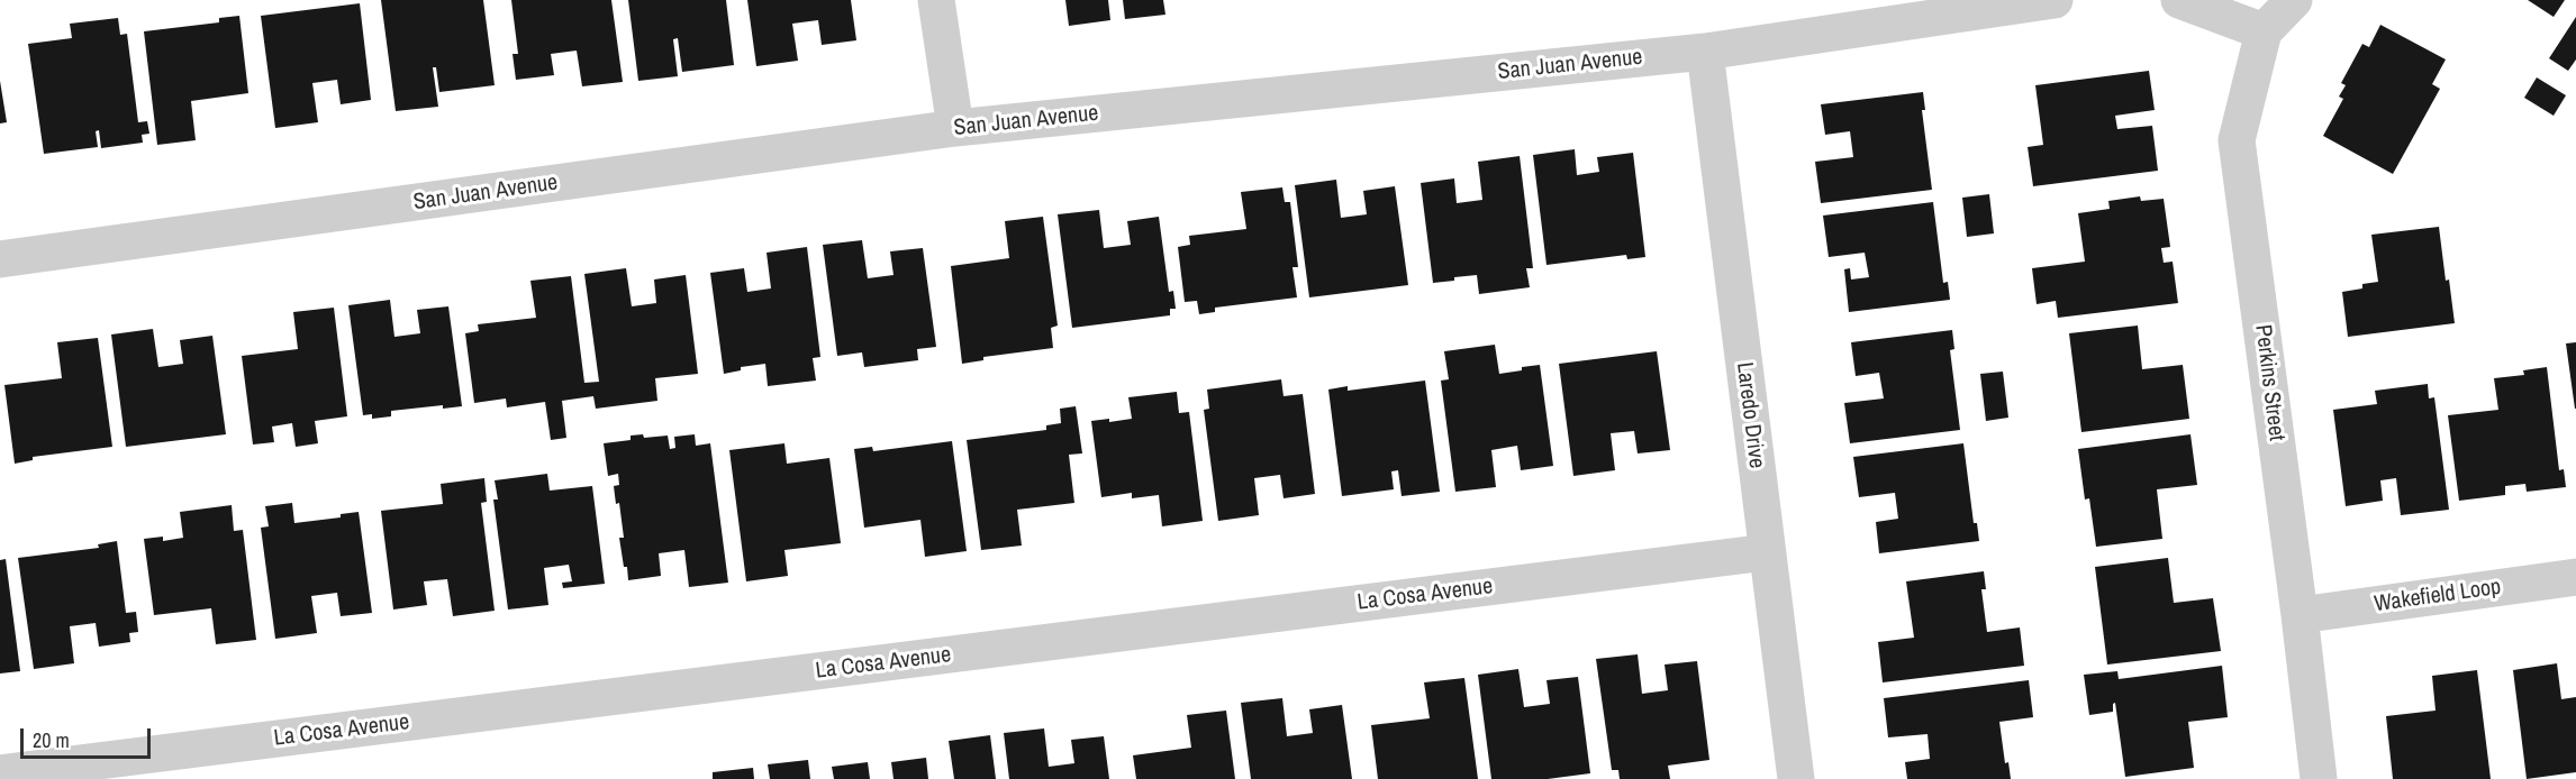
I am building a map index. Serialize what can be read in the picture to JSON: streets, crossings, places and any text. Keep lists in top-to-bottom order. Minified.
{"streets":{"street":["San Juan Avenue","Perkins Street","Laredo Drive","La Cosa Avenue","Wakefield Loop"]},"crossings":[["San Juan Avenue","Laredo Drive"],["Perkins Street","Wakefield Loop"],["Laredo Drive","La Cosa Avenue"]],"scale_bar":"20 m"}
